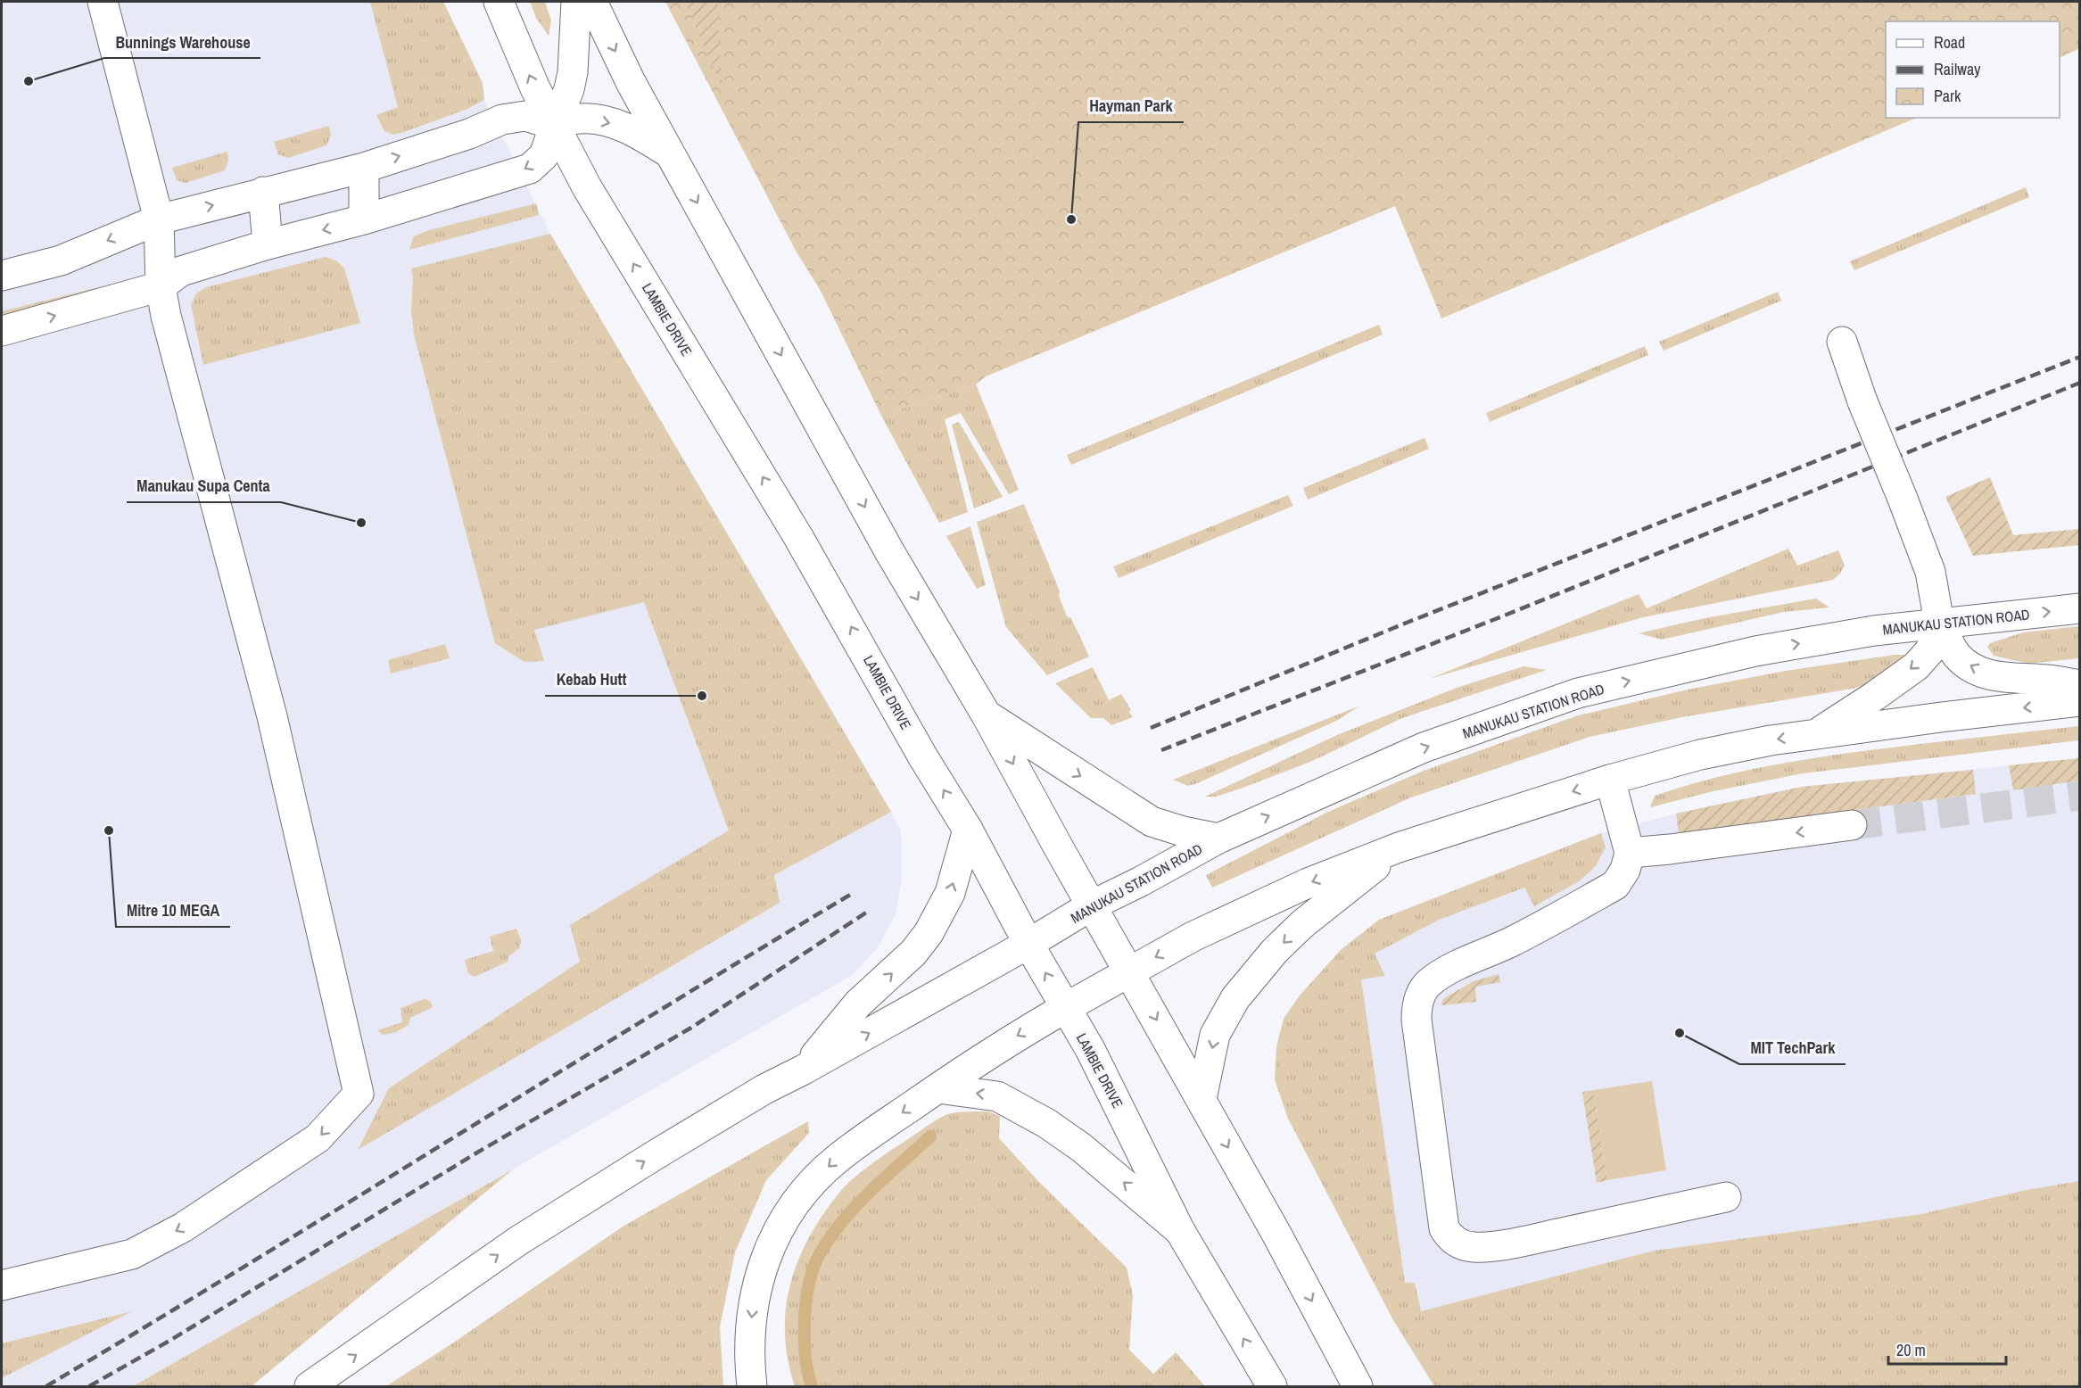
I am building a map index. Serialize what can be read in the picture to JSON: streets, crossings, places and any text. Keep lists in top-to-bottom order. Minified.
{"streets":{"main road":["LAMBIE DRIVE","MANUKAU STATION ROAD"]},"crossings":[["LAMBIE DRIVE","MANUKAU STATION ROAD"]],"places":["Bunnings Warehouse","Hayman Park","Manukau Supa Centa","Kebab Hutt","Mitre 10 MEGA","MIT TechPark"],"legend":["Road","Railway","Park"],"scale_bar":"20 m"}
